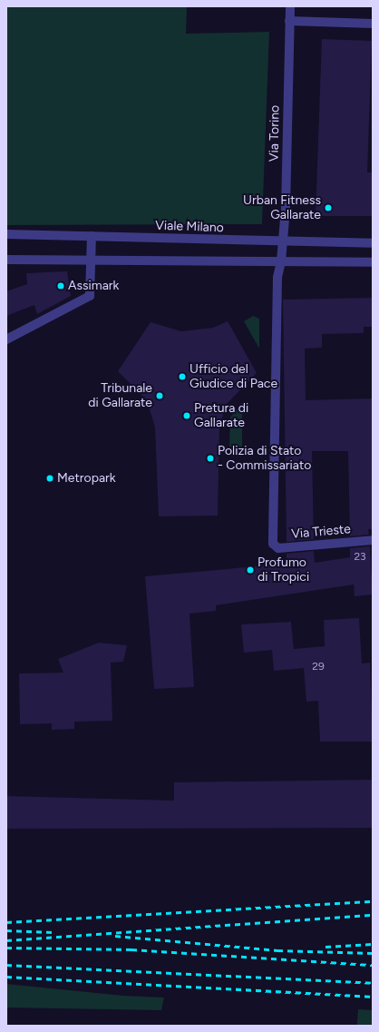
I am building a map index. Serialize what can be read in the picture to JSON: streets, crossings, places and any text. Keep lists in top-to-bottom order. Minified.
{"streets":{"street":["Via Torino","Viale Milano","Via Trieste"]},"crossings":[["Via Torino","Viale Milano"],["Via Torino","Via Trieste"]],"places":["Urban Fitness Gallarate","Assimark","Ufficio del Giudice di Pace","Tribunale di Gallarate","Pretura di Gallarate","Polizia di Stato - Commissariato","Metropark","Profumo di Tropici"],"house_numbers":["23","29"]}
